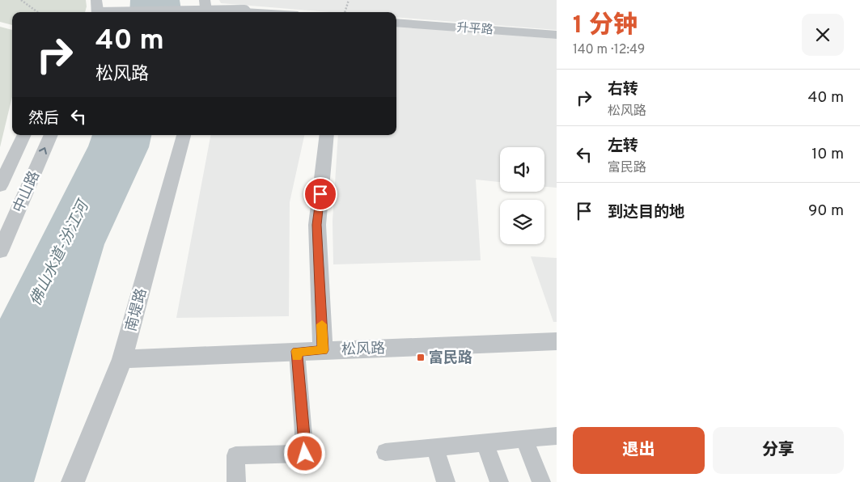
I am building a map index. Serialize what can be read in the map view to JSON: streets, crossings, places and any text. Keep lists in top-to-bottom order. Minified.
{"streets":{"street":["升平路","中山路","南堤路","松风路"]},"crossings":[["南堤路","松风路"]],"water":["佛山水道-汾江河"],"places":{"transit":["富民路"]},"page":{"heading":["1 分钟","140 m · 12:49"],"turn":["40 m","松风路"],"list":[{"name":"右转","note":"松风路","value":"40 m"},{"name":"左转","note":"富民路","value":"10 m"},{"name":"到达目的地","value":"90 m"}],"then":"然后","buttons":["退出","分享"]}}
